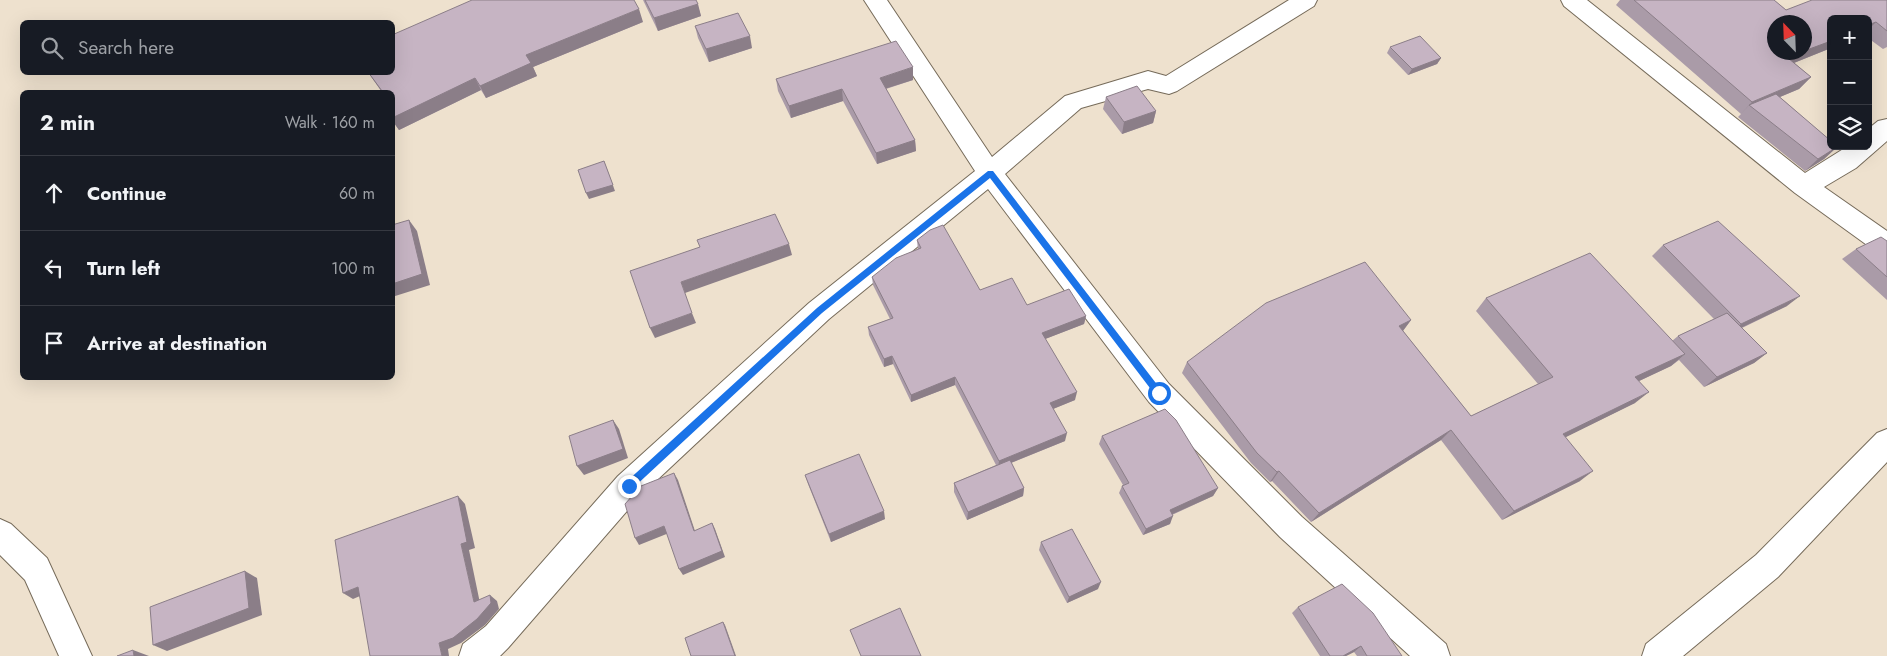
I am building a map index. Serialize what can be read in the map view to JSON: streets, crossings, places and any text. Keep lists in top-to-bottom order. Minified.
{"north":"top left","page":{"map_buttons":["+","−"],"search":"Search here","heading":["2 min","Walk · 160 m"],"list":[["Continue","60 m"],["Turn left","100 m"],"Arrive at destination"]}}
